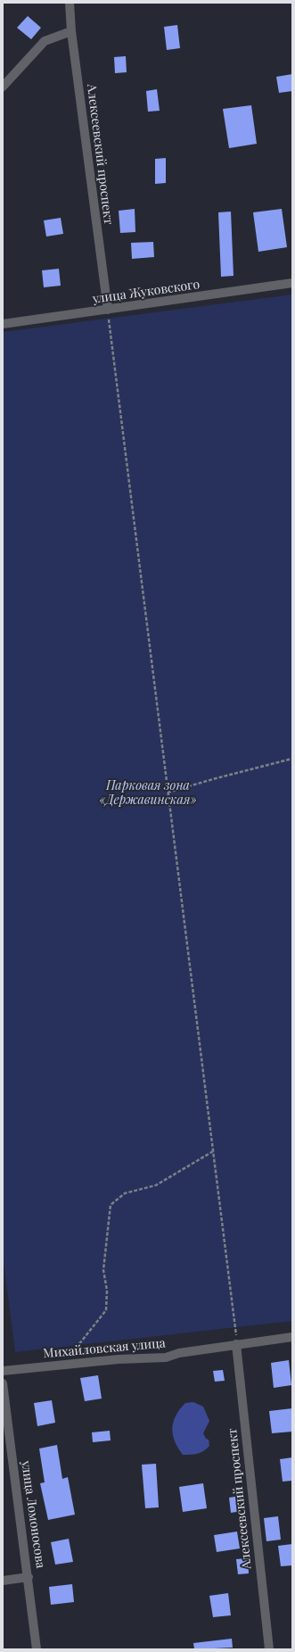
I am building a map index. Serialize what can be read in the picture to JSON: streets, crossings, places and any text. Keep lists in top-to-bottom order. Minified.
{"streets":{"street":["Алексеевский проспект","улица Жуковского","Михайловская улица","улица Ломоносова"]},"crossings":[["Алексеевский проспект","улица Жуковского"],["Алексеевский проспект","Михайловская улица"]],"parks":["Парковая зона «Державинская»"]}
